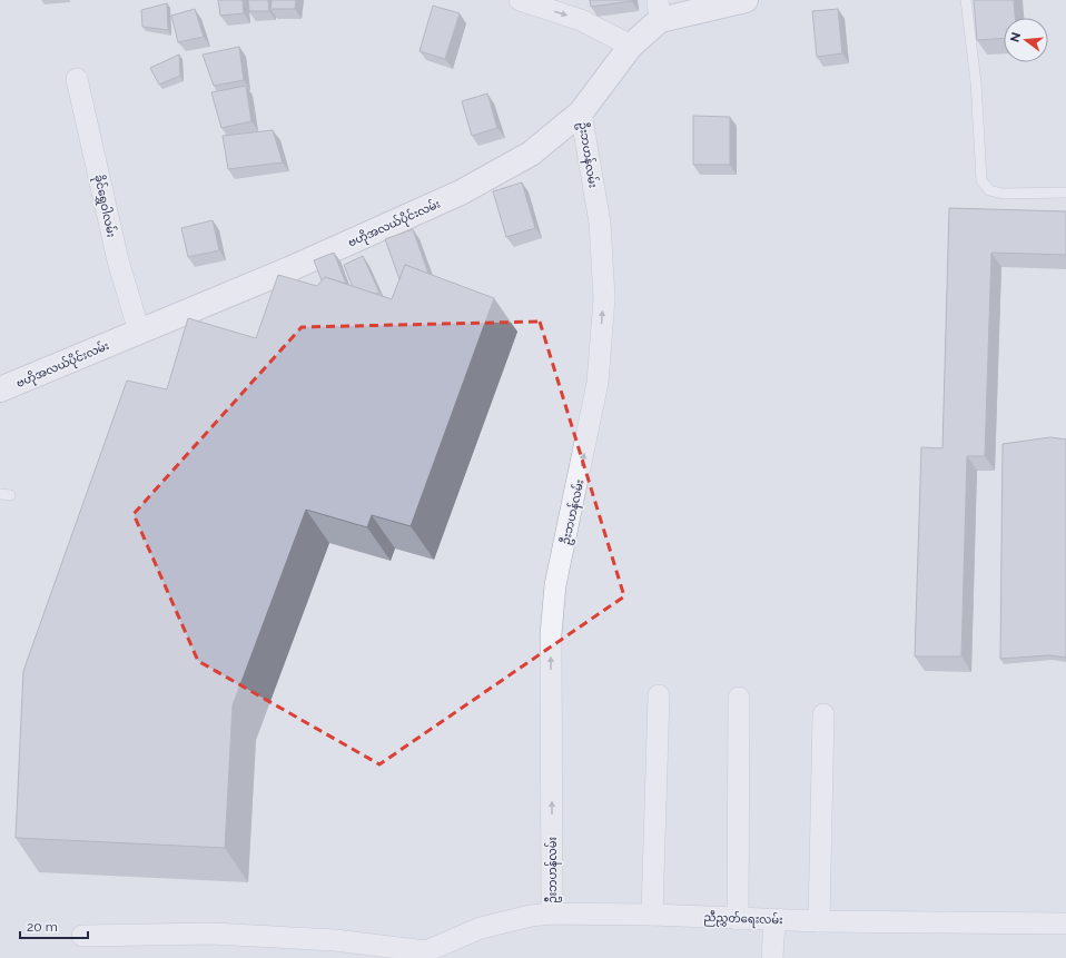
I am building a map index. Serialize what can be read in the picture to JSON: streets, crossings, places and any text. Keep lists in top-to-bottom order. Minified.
{"streets":{"street":["ဦးဘဟန်လမ်း","ခိုင်ရွှေဝါလမ်း","ဗဟိုအလယ်ပိုင်းလမ်း","ညီညွှတ်ရေးလမ်း"]},"crossings":[["ဦးဘဟန်လမ်း","ဗဟိုအလယ်ပိုင်းလမ်း"],["ဦးဘဟန်လမ်း","ညီညွှတ်ရေးလမ်း"],["ခိုင်ရွှေဝါလမ်း","ဗဟိုအလယ်ပိုင်းလမ်း"]],"scale_bar":"20 m","north":"left"}
